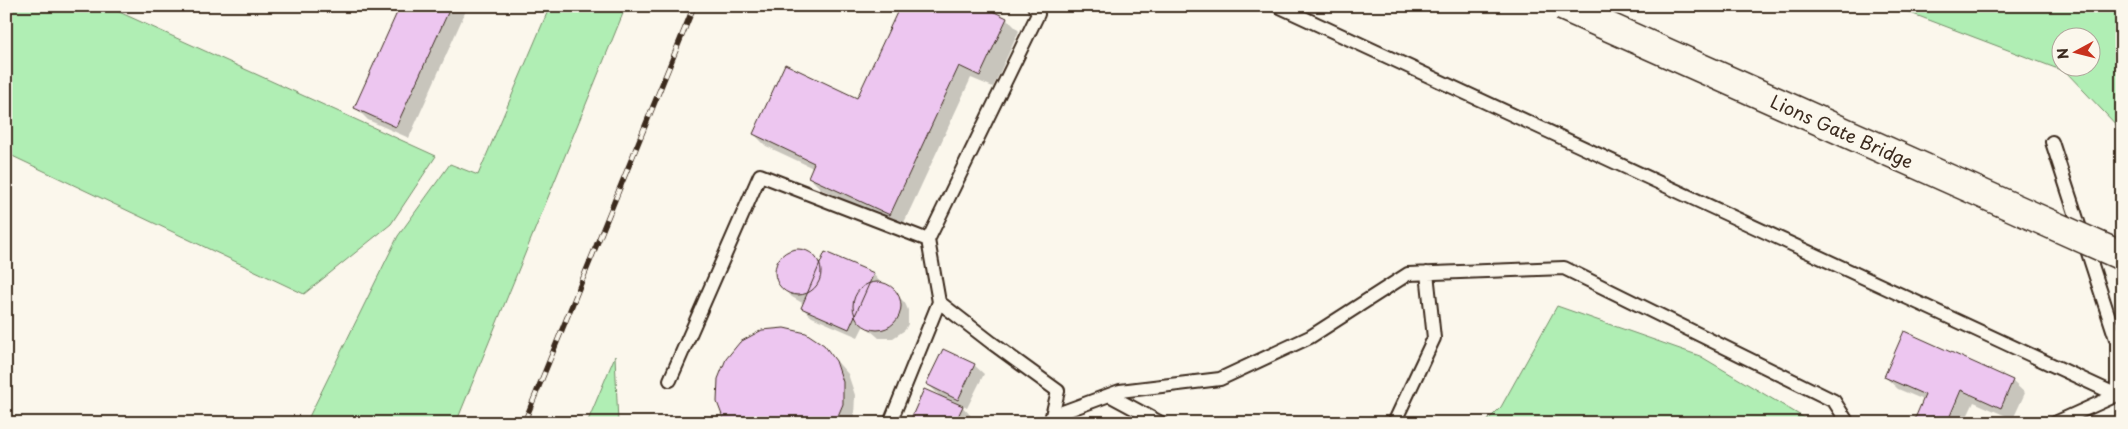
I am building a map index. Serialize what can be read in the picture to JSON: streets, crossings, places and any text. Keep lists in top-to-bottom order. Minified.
{"streets":{"highway":["Lions Gate Bridge"]},"north":"left"}
